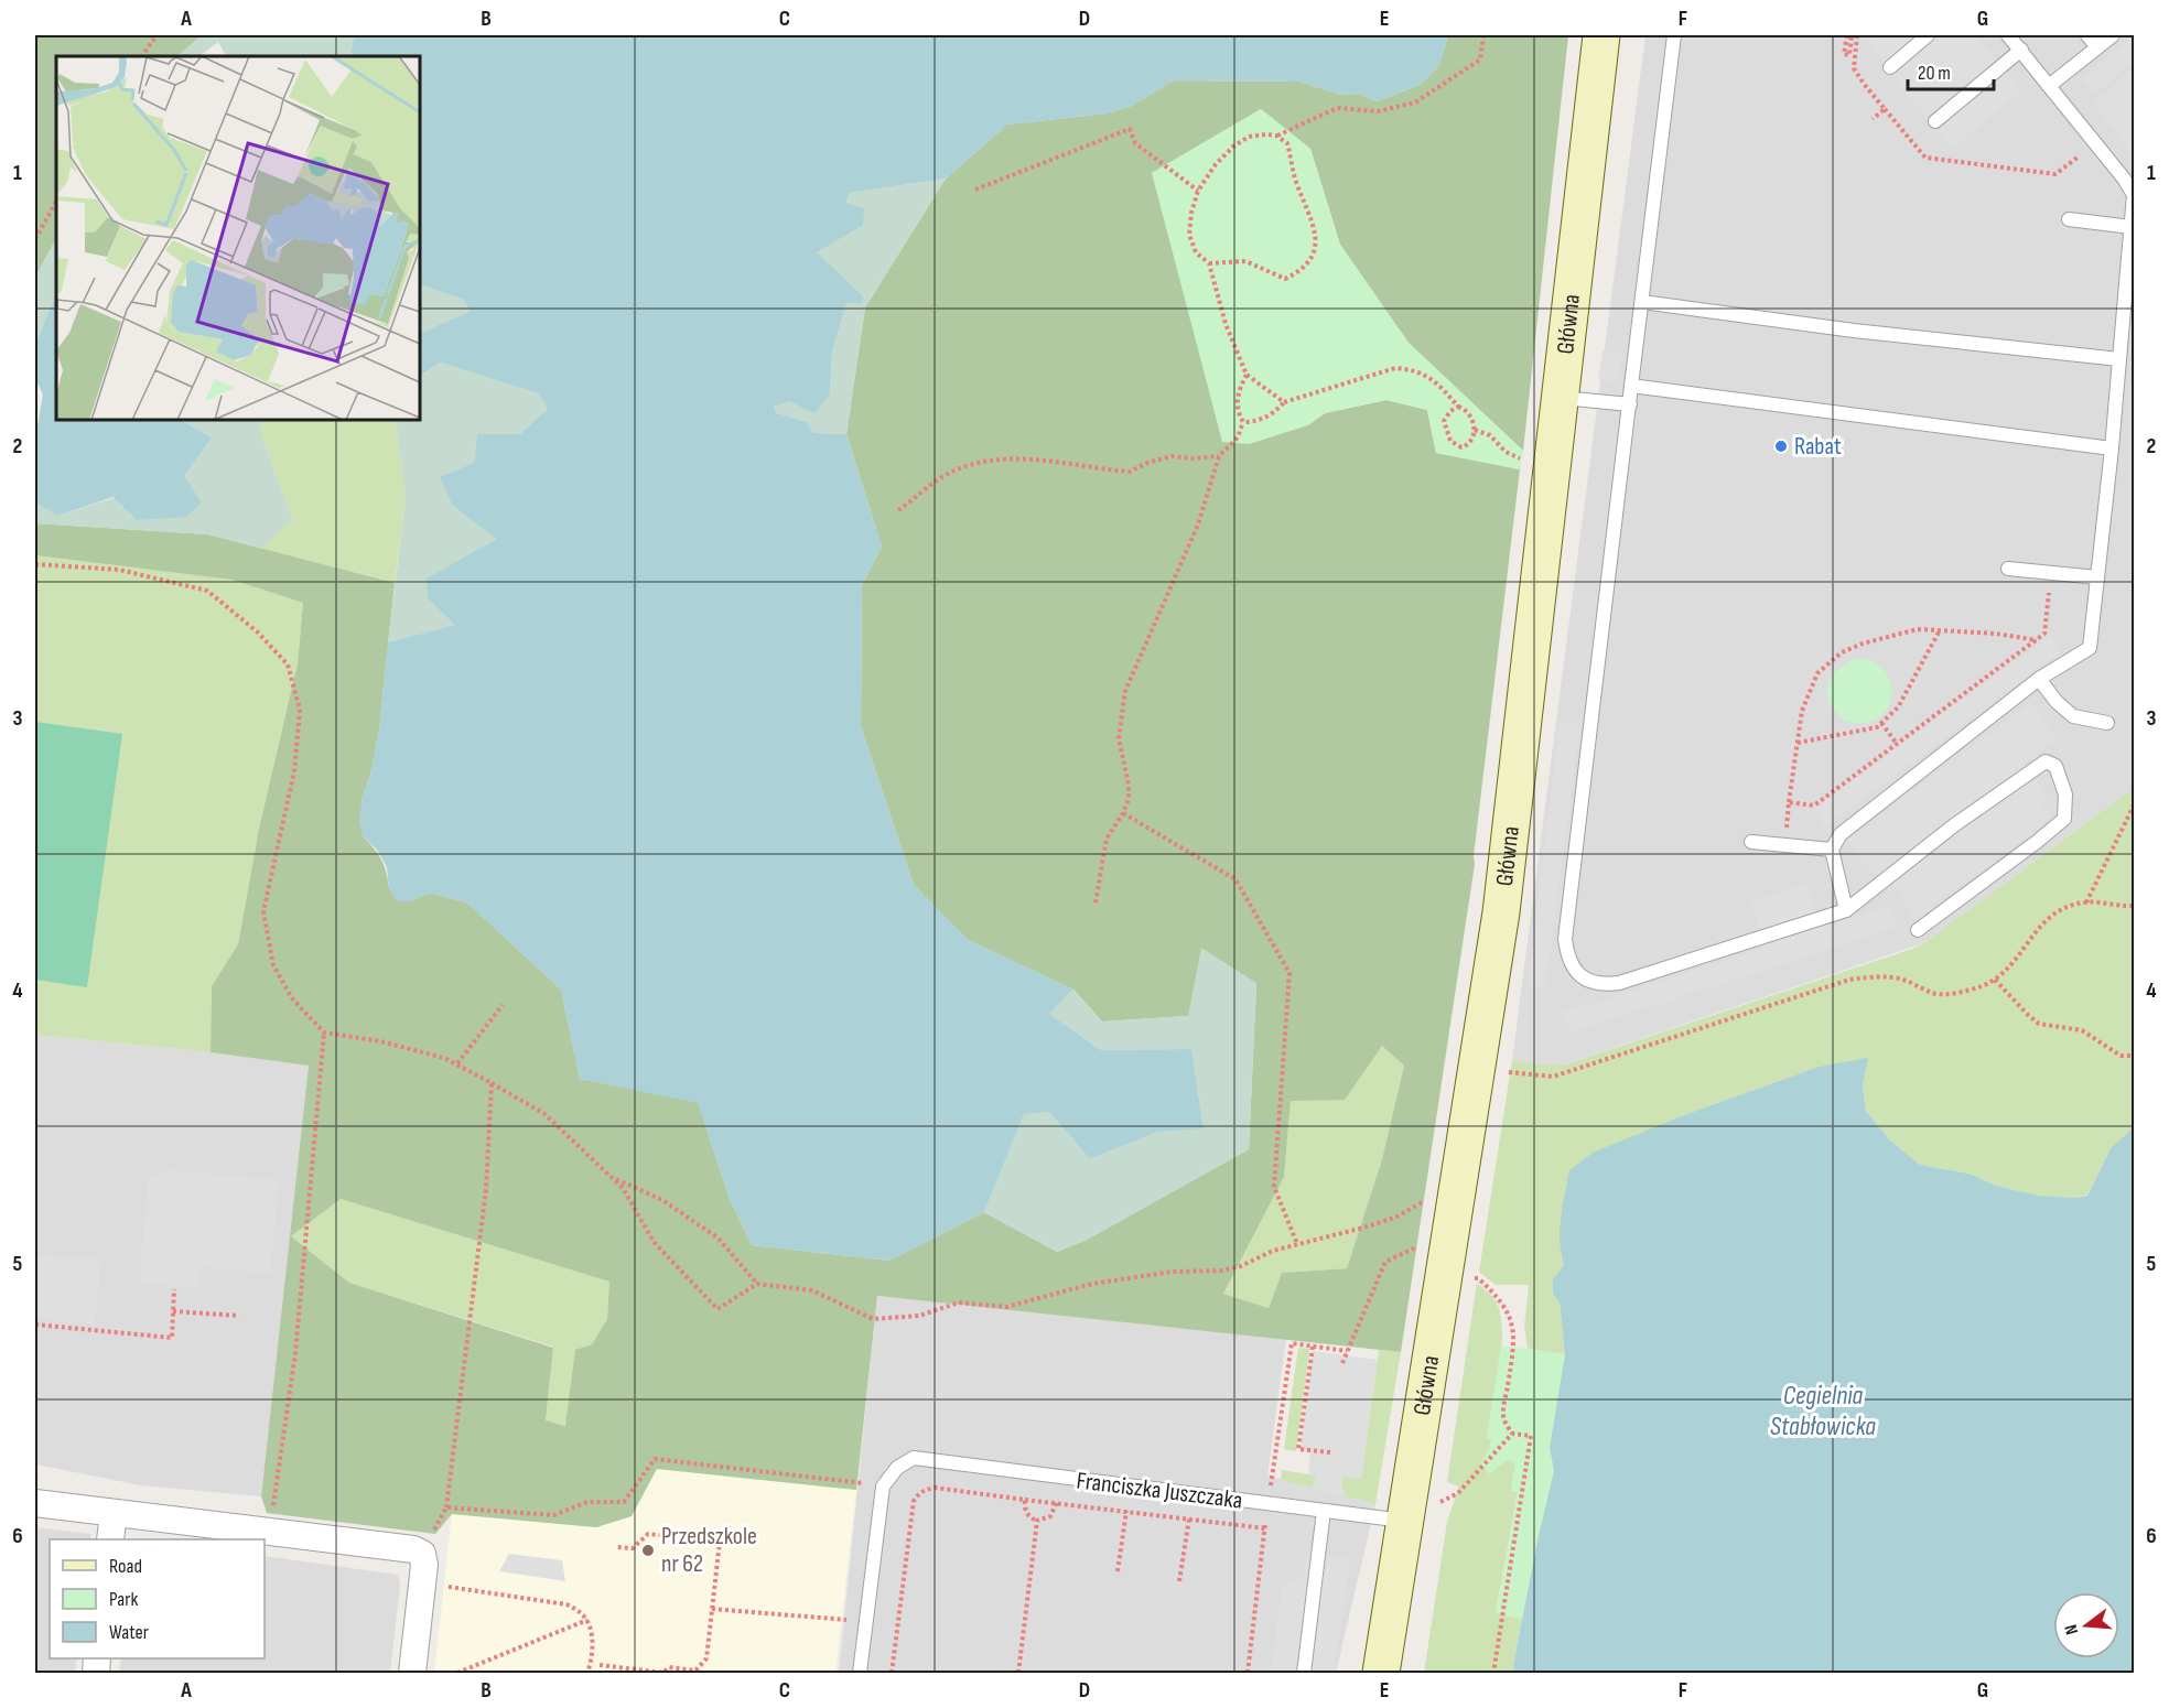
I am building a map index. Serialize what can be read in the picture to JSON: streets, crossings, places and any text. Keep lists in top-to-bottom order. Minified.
{"streets":{"street":["Główna"],"lane":["Franciszka Juszczaka"]},"crossings":[["Główna","Franciszka Juszczaka"]],"water":["Cegielnia Stabłowicka"],"places":["Rabat","Przedszkole nr 62"],"legend":["Road","Park","Water"],"scale_bar":"20 m","north":"left","grid":{"columns":["A","B","C","D","E","F","G"],"rows":["1","2","3","4","5","6"]}}
